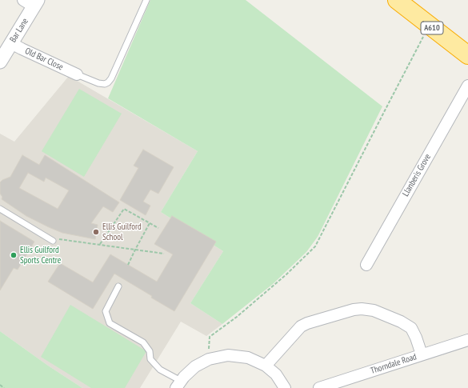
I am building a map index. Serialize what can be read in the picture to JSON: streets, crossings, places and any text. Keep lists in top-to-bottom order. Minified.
{"streets":{"highway":["A610"],"street":["Bar Lane","Old Bar Close","Llanberis Grove","Thorndale Road"]},"crossings":[["Bar Lane","Old Bar Close"]],"places":["Ellis Guilford School","Ellis Guilford Sports Centre"]}
